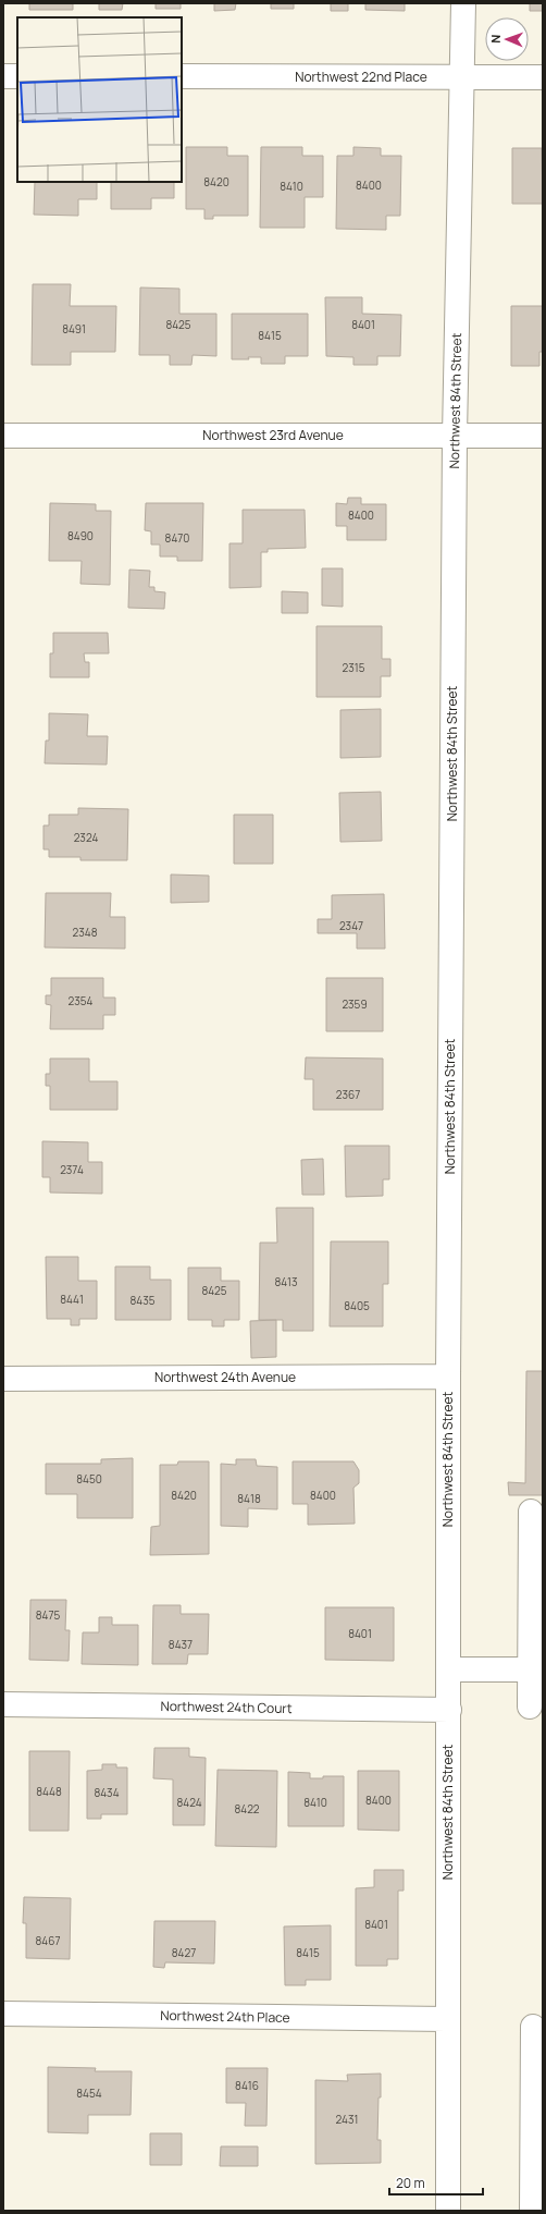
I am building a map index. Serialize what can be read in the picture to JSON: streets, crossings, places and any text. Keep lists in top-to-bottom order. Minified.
{"streets":{"street":["Northwest 22nd Place","Northwest 84th Street","Northwest 23rd Avenue","Northwest 24th Avenue","Northwest 24th Court","Northwest 24th Place"]},"crossings":[["Northwest 22nd Place","Northwest 84th Street"],["Northwest 84th Street","Northwest 23rd Avenue"],["Northwest 84th Street","Northwest 24th Avenue"],["Northwest 84th Street","Northwest 24th Court"],["Northwest 84th Street","Northwest 24th Place"]],"house_numbers":["8420","8400","8410","8425","8401","8491","8415","8400","8490","8470","2315","2324","2347","2348","2354","2359","2367","2374","8413","8425","8441","8435","8405","8450","8420","8400","8418","8475","8401","8437","8448","8434","8400","8424","8410","8422","8401","8467","8427","8415","8416","8454","2431"],"scale_bar":"20 m","north":"left"}
